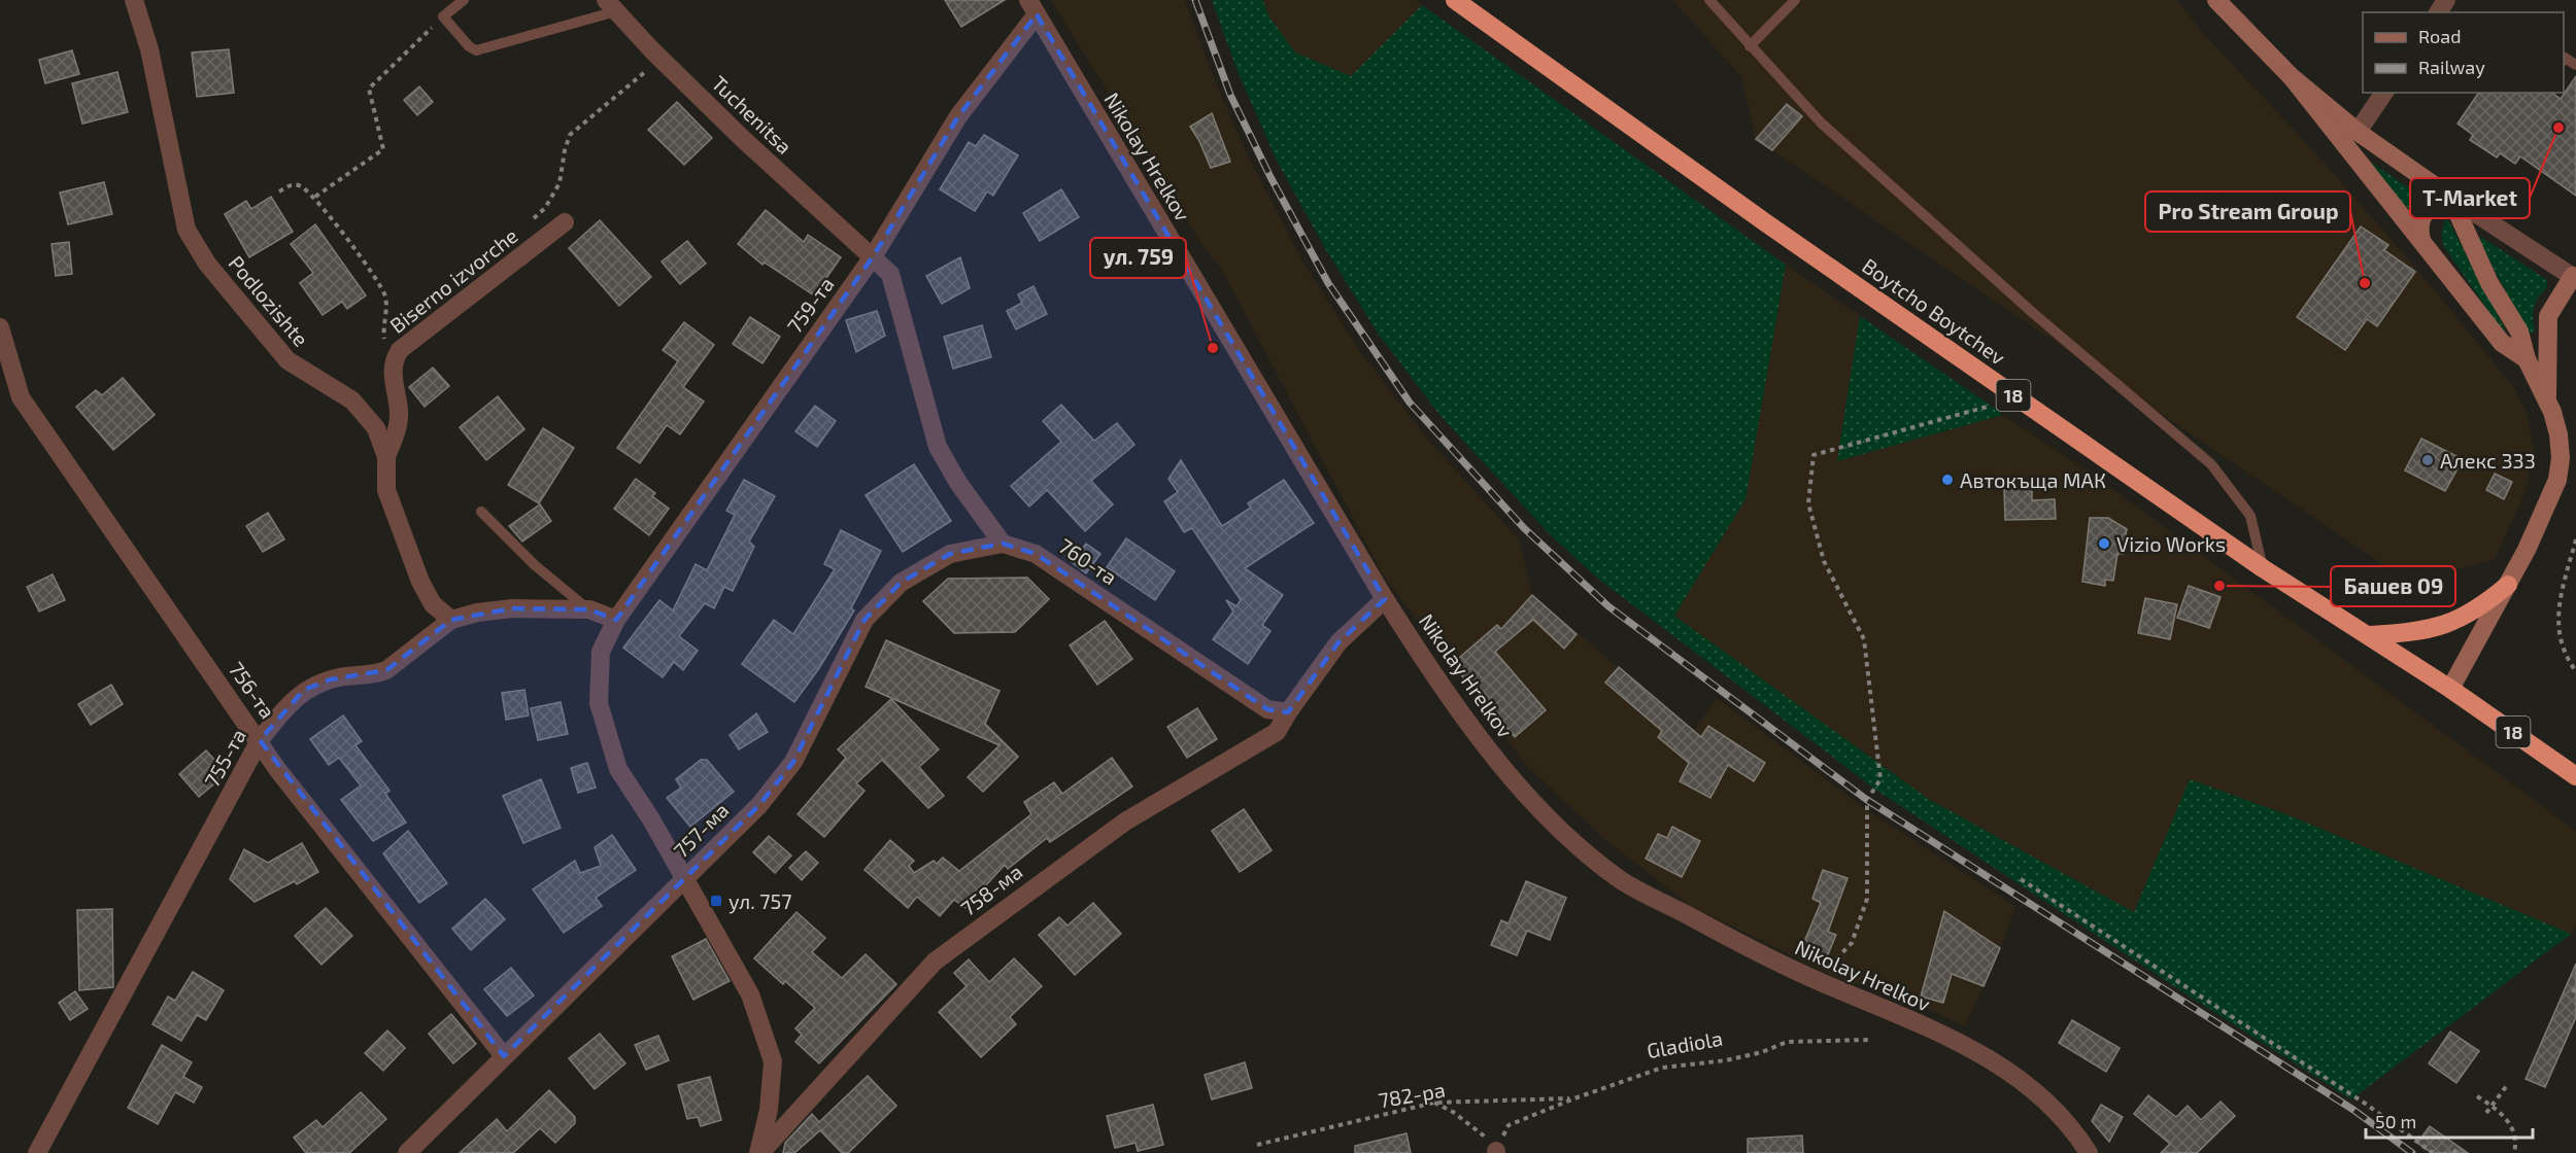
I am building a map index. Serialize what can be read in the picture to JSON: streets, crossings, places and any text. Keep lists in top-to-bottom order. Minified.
{"streets":{"highway":["Boytcho Boytchev","18"],"street":["Tuchenitsa","Nikolay Hrelkov","Biserno izvorche","Podlozishte","759-та","760-та","756-та","755-та","757-ма","758-ма"],"path":["Gladiola","782-ра"]},"crossings":[["Tuchenitsa","759-та"],["Nikolay Hrelkov","759-та"],["Biserno izvorche","Podlozishte"],["Podlozishte","755-та"],["759-та","755-та"],["759-та","757-ма"],["759-та","758-ма"],["760-та","757-ма"],["760-та","758-ма"],["756-та","755-та"],["756-та","757-ма"],["Gladiola","782-ра"]],"places":{"other":["T-Market","Pro Stream Group","ул. 759","Алекс 333","Автокъща МАК","Vizio Works","Башев 09"],"transit":["ул. 757"]},"legend":["Road","Railway"],"scale_bar":"50 m"}
